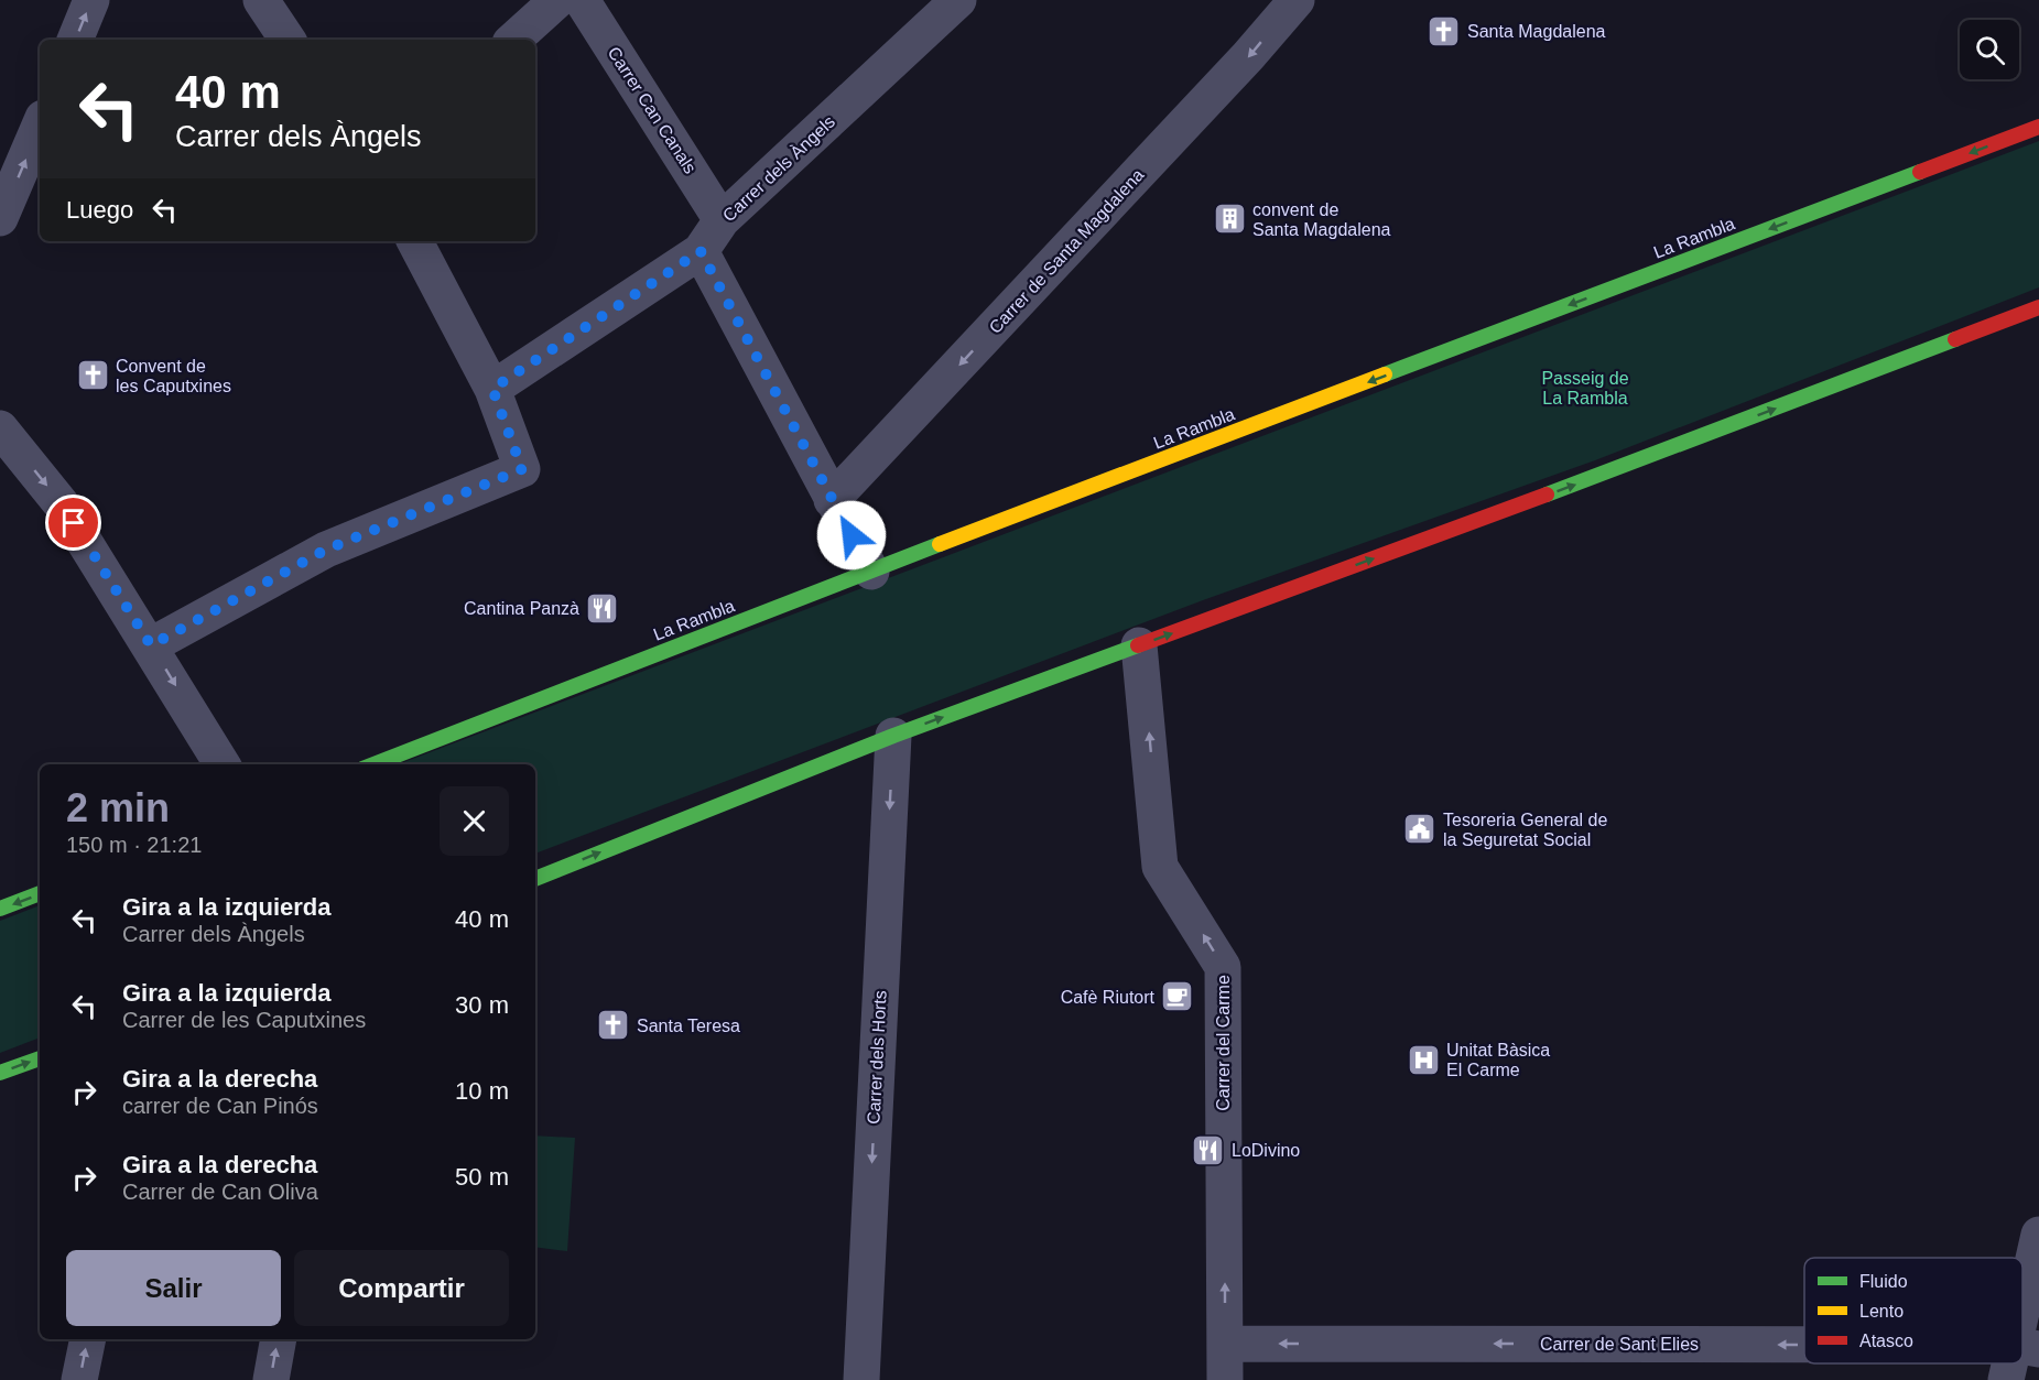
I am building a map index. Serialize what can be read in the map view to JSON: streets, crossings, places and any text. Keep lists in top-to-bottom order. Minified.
{"streets":{"street":["Carrer Can Canals","Carrer dels Àngels","La Rambla","Carrer de Santa Magdalena","Carrer del Carme","Carrer dels Horts","Carrer de Sant Elies"]},"crossings":[["Carrer Can Canals","Carrer dels Àngels"],["Carrer del Carme","Carrer de Sant Elies"]],"one_way":["La Rambla","Carrer de Santa Magdalena","Carrer del Carme","Carrer dels Horts","Carrer de Sant Elies"],"parks":["Passeig de La Rambla"],"places":{"church":["Santa Magdalena","Convent de les Caputxines","Santa Teresa"],"building":["convent de Santa Magdalena"],"restaurant":["Cantina Panzà","LoDivino"],"public building":["Tesoreria General de la Seguretat Social"],"cafe":["Cafè Riutort"],"hospital":["Unitat Bàsica El Carme"]},"legend":["Fluido","Lento","Atasco"],"page":{"turn":["40 m","Carrer dels Àngels"],"then":"Luego","heading":["2 min","150 m · 21:21"],"list":[{"name":"Gira a la izquierda","note":"Carrer dels Àngels","value":"40 m"},{"name":"Gira a la izquierda","note":"Carrer de les Caputxines","value":"30 m"},{"name":"Gira a la derecha","note":"carrer de Can Pinós","value":"10 m"},{"name":"Gira a la derecha","note":"Carrer de Can Oliva","value":"50 m"}],"buttons":["Salir","Compartir"]}}
